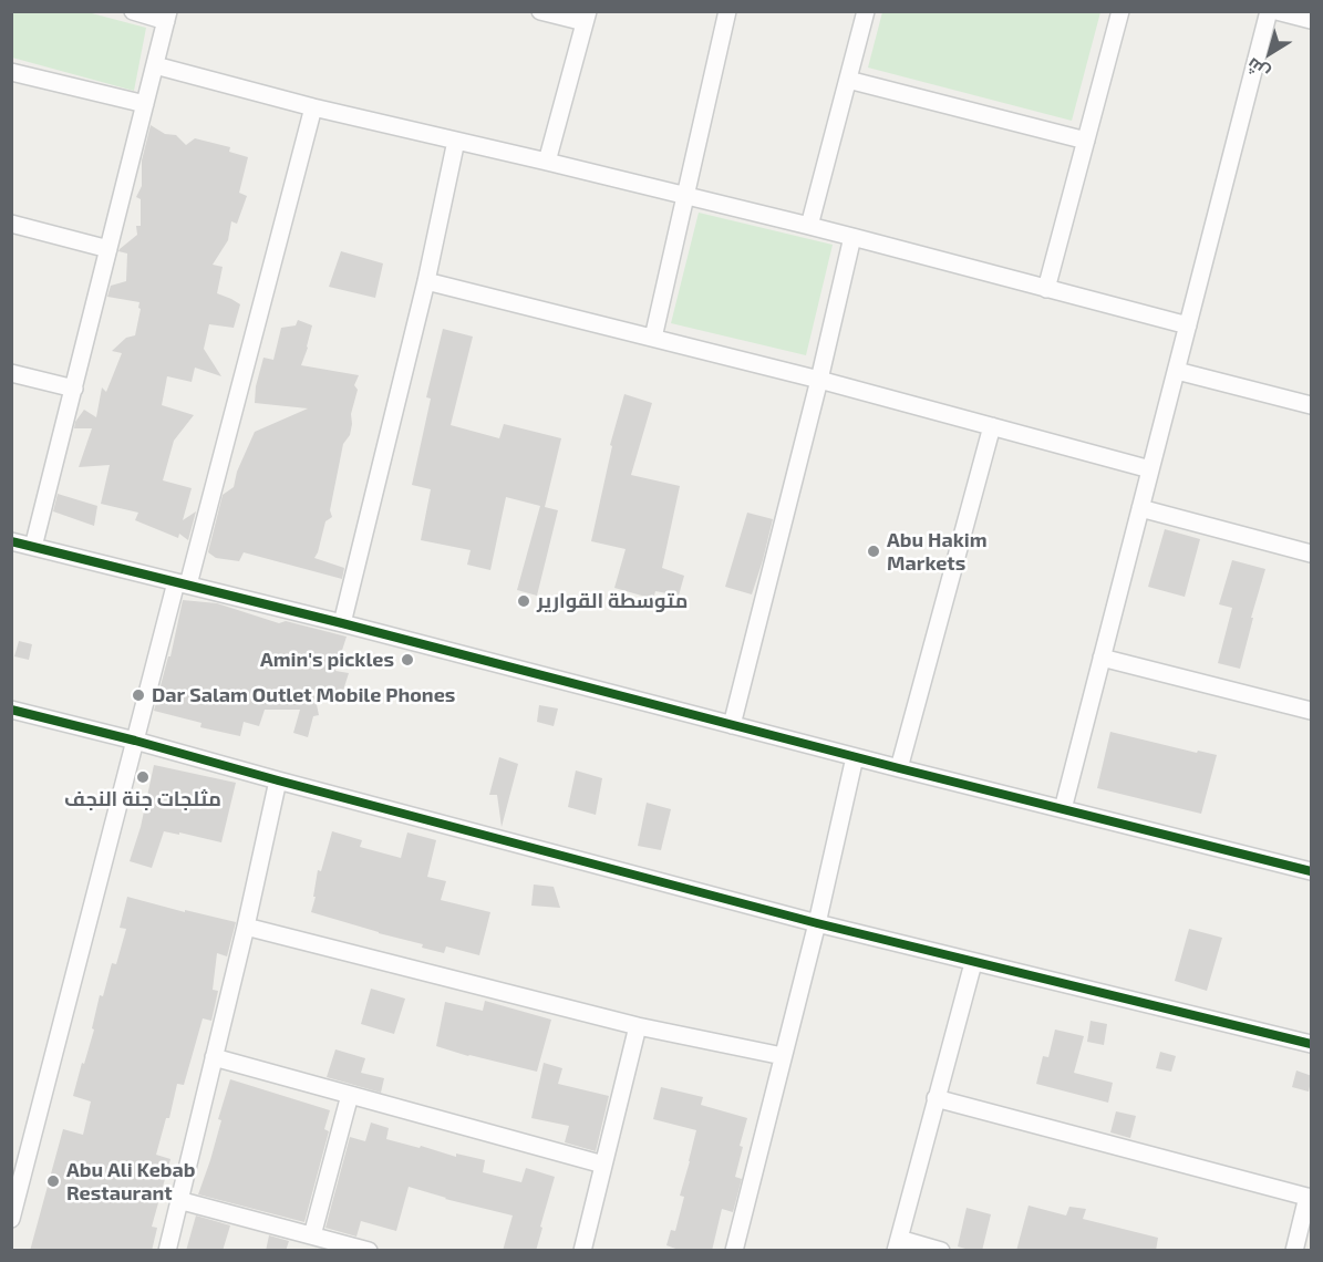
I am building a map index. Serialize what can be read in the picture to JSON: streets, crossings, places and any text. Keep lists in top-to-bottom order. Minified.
{"places":["Abu Hakim Markets","متوسطة القوارير","Amin's pickles","Dar Salam Outlet Mobile Phones","مثلجات جنة النجف","Abu Ali Kebab Restaurant"],"north":"bottom left"}
